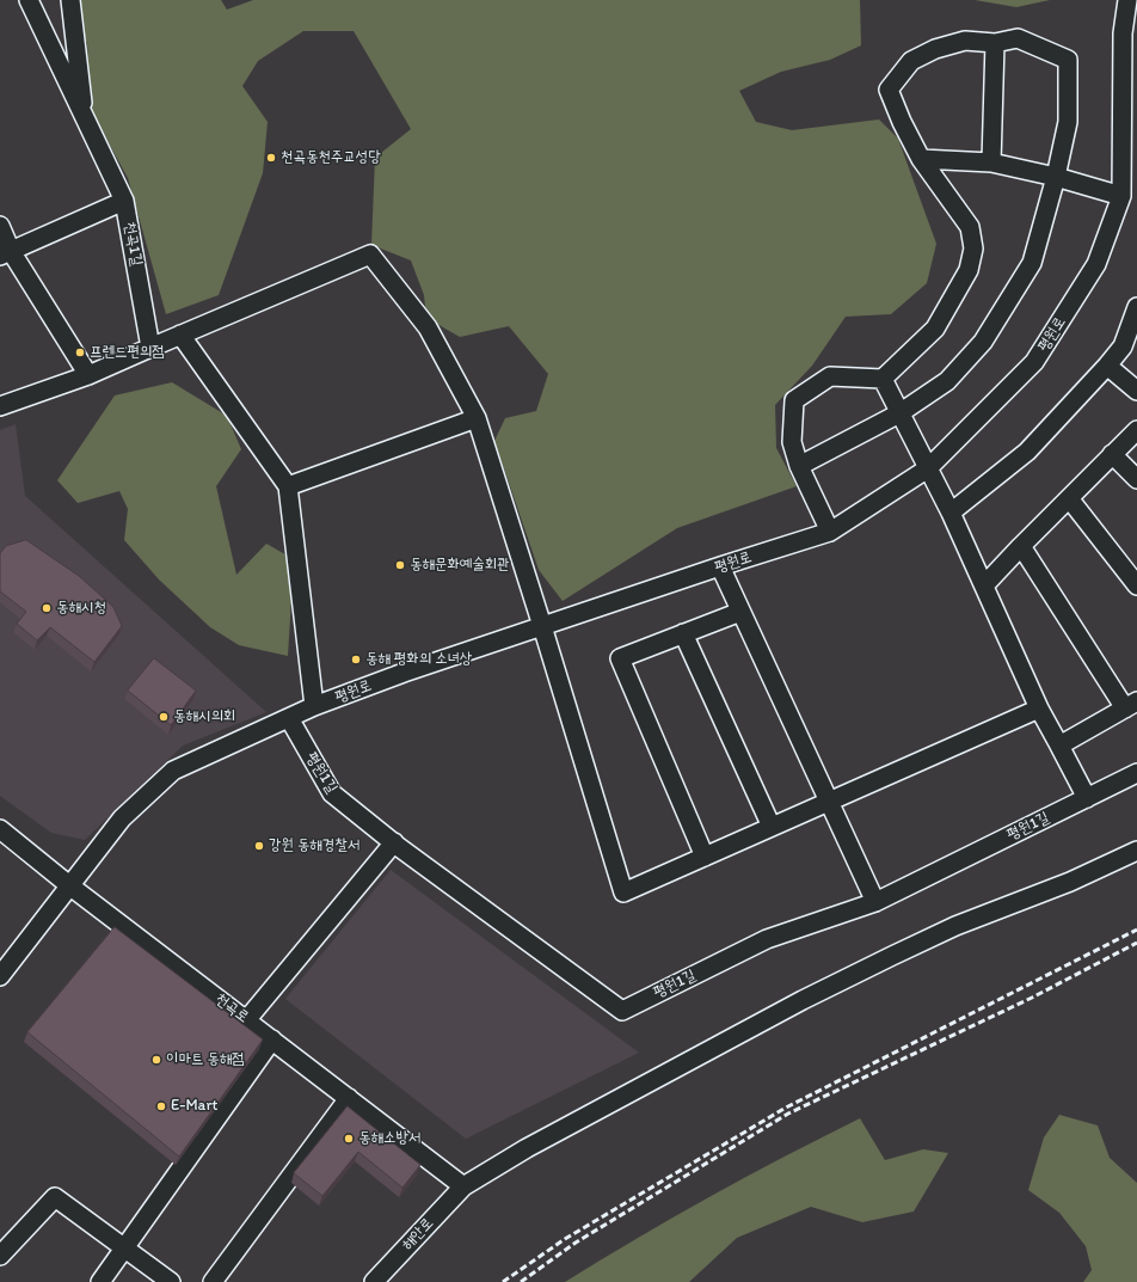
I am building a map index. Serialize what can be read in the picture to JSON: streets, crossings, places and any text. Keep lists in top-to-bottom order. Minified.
{"streets":{"street":["천곡1길","평원로","평원1길","천곡로","해안로"]},"crossings":[["평원로","평원1길"],["평원로","천곡로"],["천곡로","해안로"]],"places":["천곡동천주교성당","프렌드편의점","동해문화예술회관","동해시청","동해 평화의 소녀상","동해시의회","강원 동해경찰서","이마트 동해점","E-Mart","동해소방서"]}
